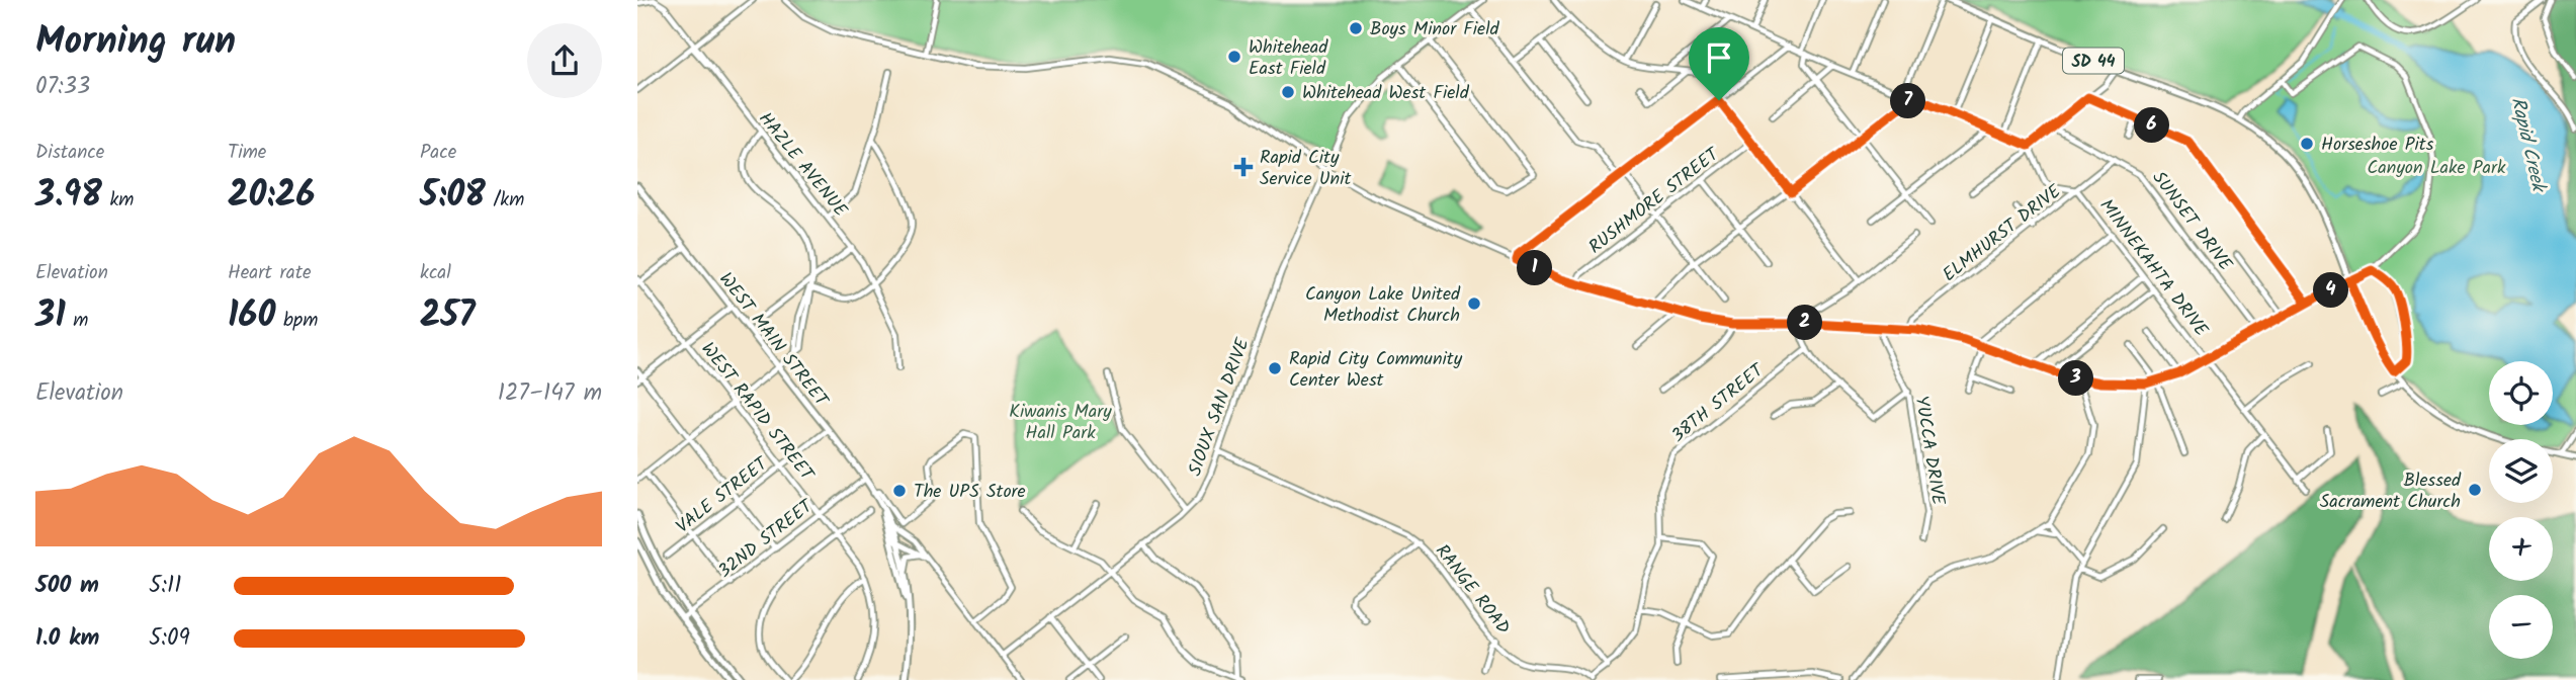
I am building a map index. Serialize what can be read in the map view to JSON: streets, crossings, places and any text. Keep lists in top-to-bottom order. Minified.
{"streets":{"main road":["SD 44","WEST MAIN STREET"],"street":["HAZLE AVENUE","RUSHMORE STREET","SUNSET DRIVE","ELMHURST DRIVE","MINNEKAHTA DRIVE","38TH STREET","SIOUX SAN DRIVE","WEST RAPID STREET","YUCCA DRIVE","VALE STREET","32ND STREET","RANGE ROAD"]},"crossings":[["SUNSET DRIVE","ELMHURST DRIVE"],["ELMHURST DRIVE","MINNEKAHTA DRIVE"],["WEST MAIN STREET","SIOUX SAN DRIVE"],["WEST MAIN STREET","VALE STREET"],["WEST MAIN STREET","32ND STREET"],["38TH STREET","RANGE ROAD"],["SIOUX SAN DRIVE","RANGE ROAD"],["WEST RAPID STREET","VALE STREET"],["WEST RAPID STREET","32ND STREET"]],"water":["Rapid Creek"],"parks":["Canyon Lake Park","Kiwanis Mary Hall Park"],"places":{"other":["Boys Minor Field","Whitehead East Field","Whitehead West Field","Horseshoe Pits","Canyon Lake United Methodist Church","Rapid City Community Center West","Blessed Sacrament Church","The UPS Store"],"health":["Rapid City Service Unit"]},"page":{"heading":["Morning run","07:33"],"pins":["7","6","1","4","2","3"],"stats":[["Distance","3.98 km"],["Time","20:26"],["Pace","5:08 /km"],["Elevation","31 m"],["Heart rate","160 bpm"],["kcal","257"]],"chart":["Elevation","127–147 m"],"map_buttons":["+","−"],"list":[{"name":"500 m","note":"5:11"},{"name":"1.0 km","note":"5:09"}]}}
